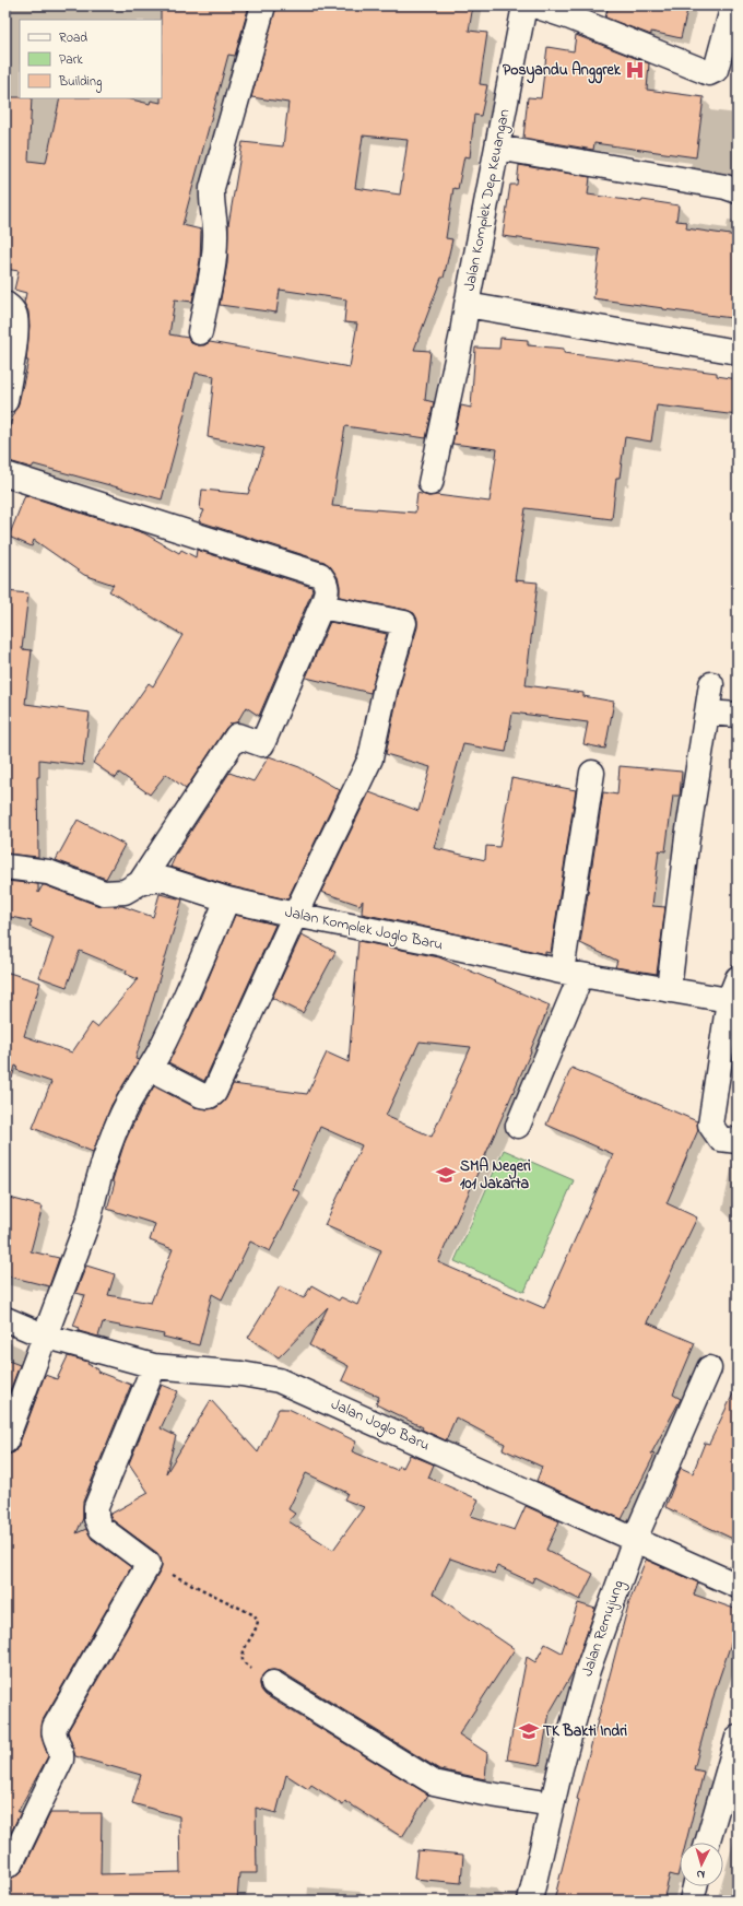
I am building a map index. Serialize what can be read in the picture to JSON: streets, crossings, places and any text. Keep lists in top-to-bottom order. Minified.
{"streets":{"street":["Jalan Komplek Dep Keuangan","Jalan Komplek Joglo Baru","Jalan Joglo Baru","Jalan Remujung"]},"crossings":[["Jalan Joglo Baru","Jalan Remujung"]],"places":{"hospital":["Posyandu Anggrek"],"school or university":["SMA Negeri 101 Jakarta","TK Bakti Indri"]},"legend":["Road","Park","Building"],"north":"bottom"}
